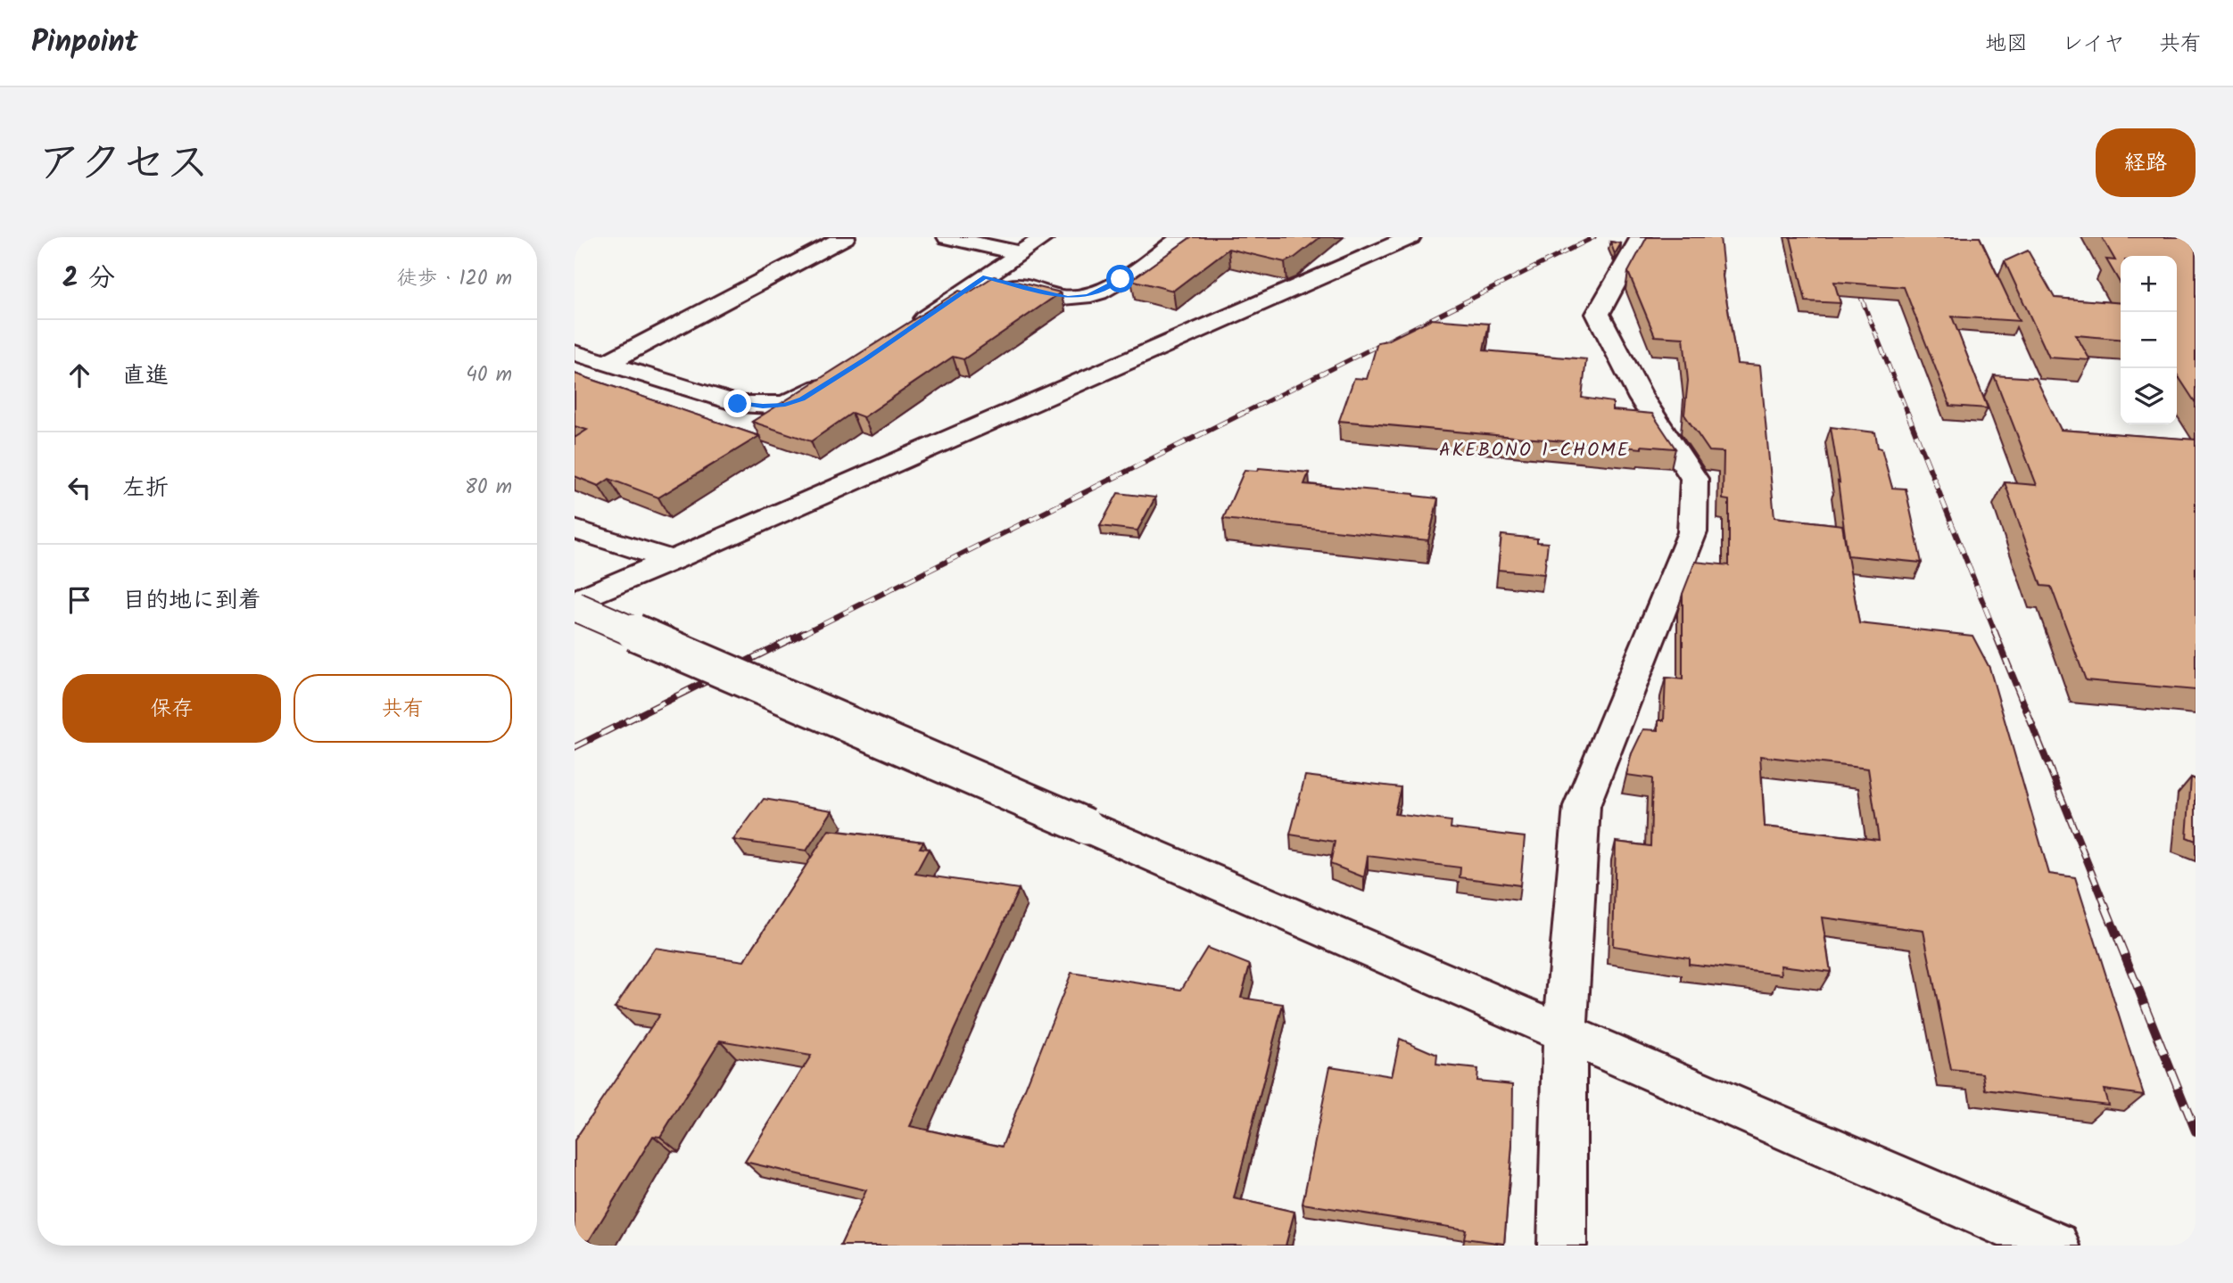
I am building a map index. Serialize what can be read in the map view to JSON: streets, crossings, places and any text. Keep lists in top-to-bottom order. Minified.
{"districts":["AKEBONO 1-CHOME"],"page":{"header":"Pinpoint","nav":["地図","レイヤ","共有"],"title":"アクセス","buttons":["経路",["保存","共有"]],"heading":["2 分","徒歩 · 120 m"],"map_buttons":["+","−"],"list":[["直進","40 m"],["左折","80 m"],"目的地に到着"]}}
